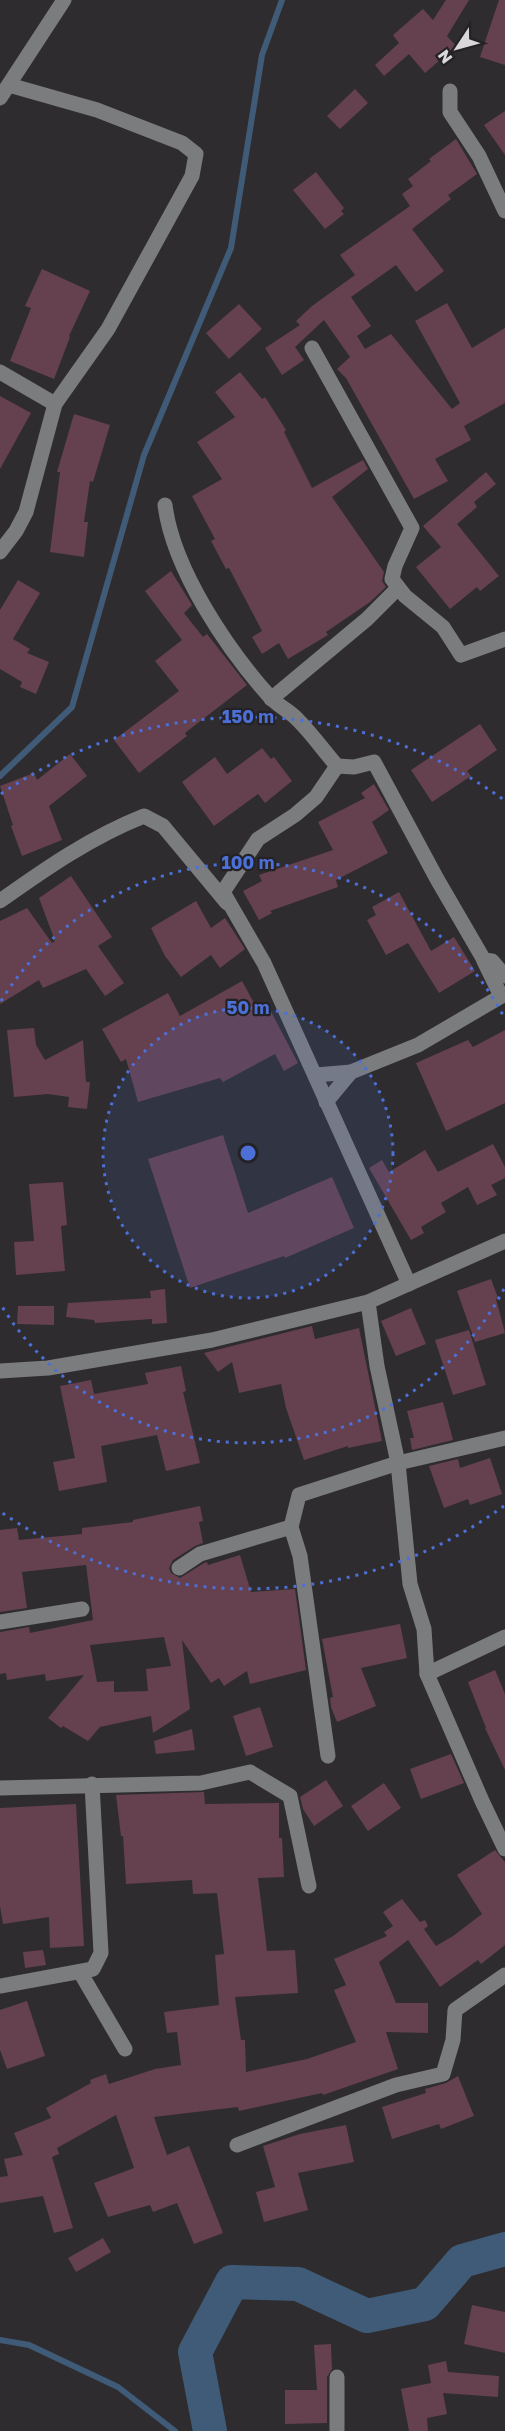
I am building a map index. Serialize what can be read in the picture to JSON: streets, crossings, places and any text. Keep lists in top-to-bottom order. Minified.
{"north":"bottom left","rings":["150 m","100 m","50 m"]}
